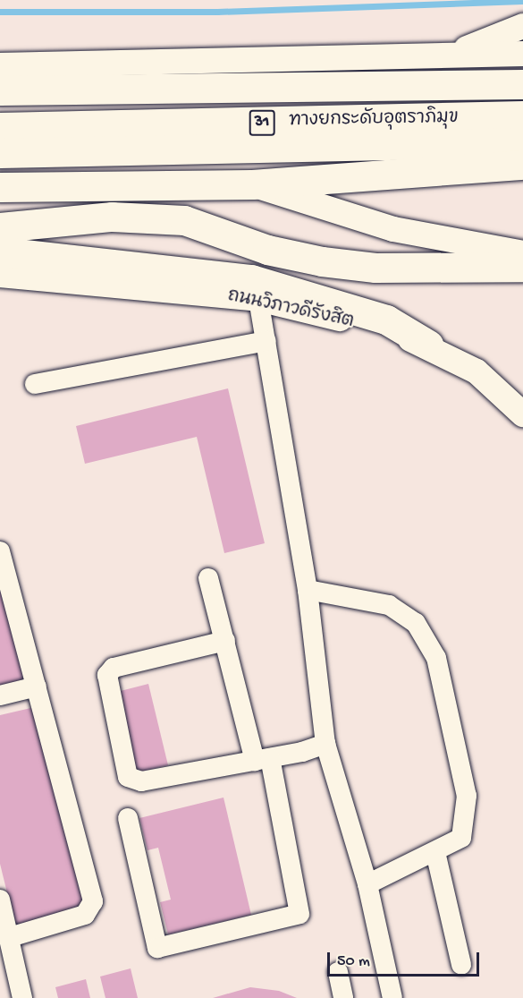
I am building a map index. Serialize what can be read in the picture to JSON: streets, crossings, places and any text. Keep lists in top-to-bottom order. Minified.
{"streets":{"highway":["ทางยกระดับอุตราภิมุข","31"],"main road":["ถนนวิภาวดีรังสิต"]},"scale_bar":"50 m"}
